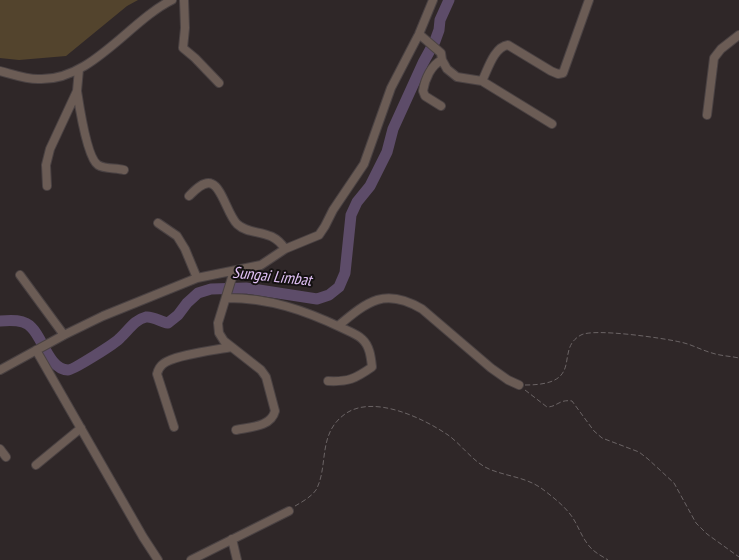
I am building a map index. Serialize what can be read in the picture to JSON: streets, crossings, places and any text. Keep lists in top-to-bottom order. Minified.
{"water":["Sungai Limbat"]}
